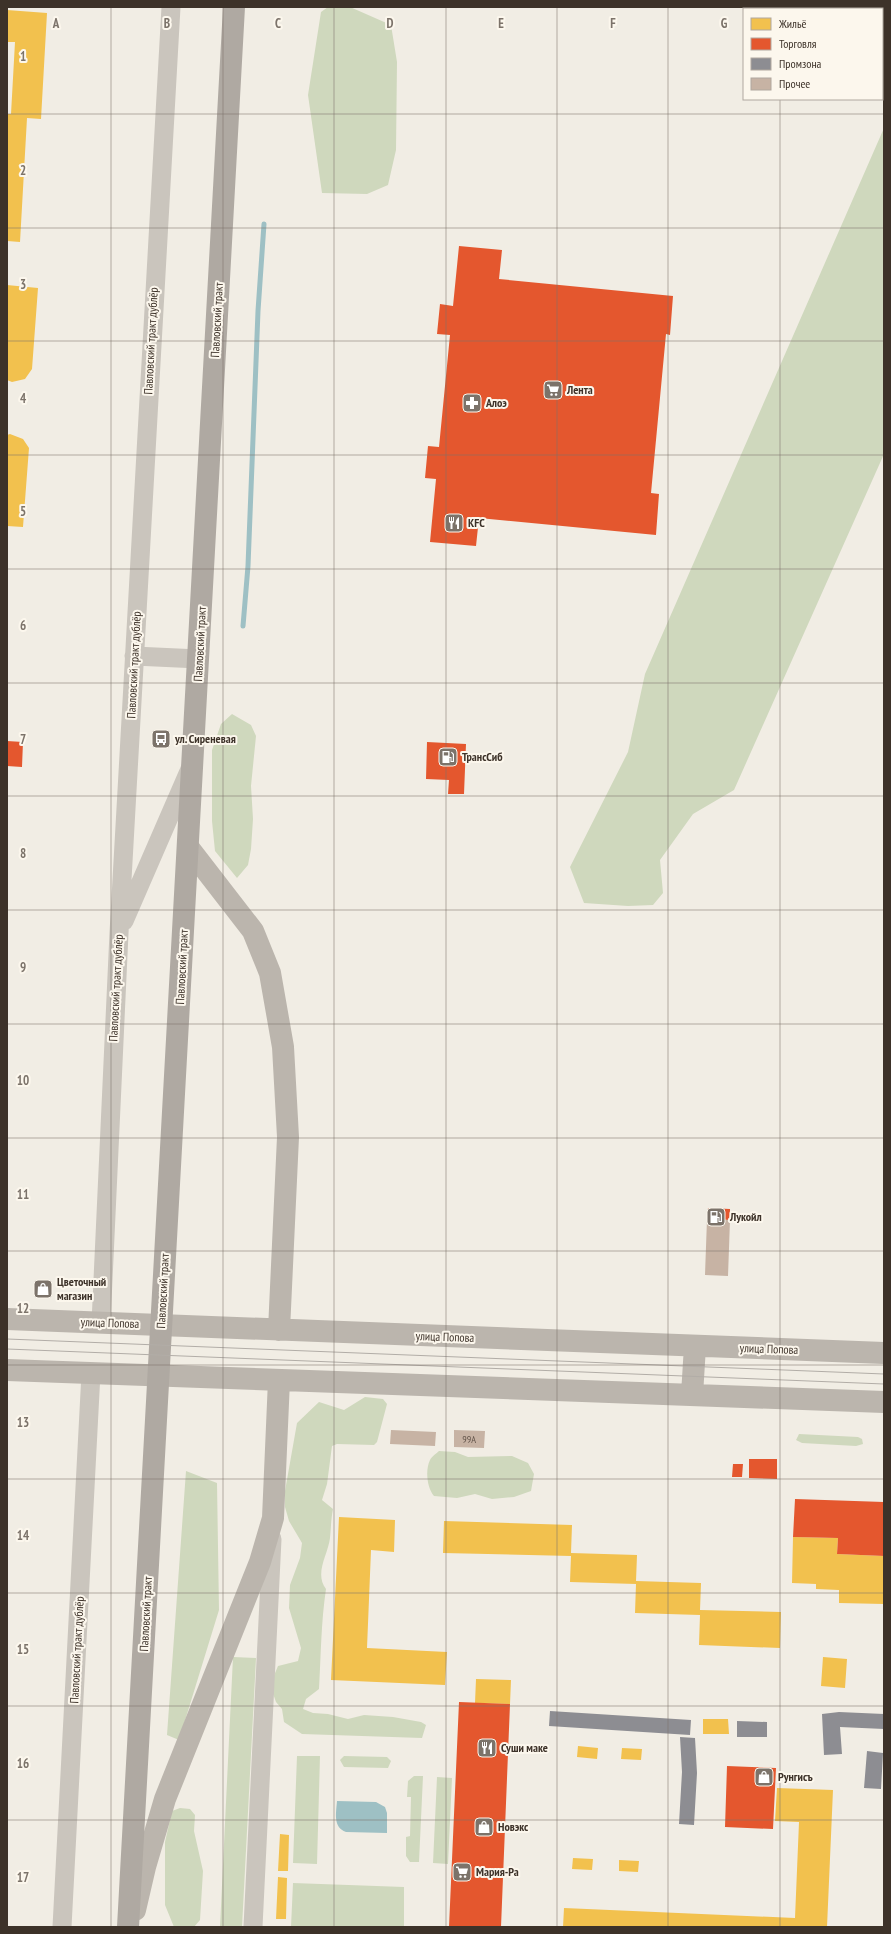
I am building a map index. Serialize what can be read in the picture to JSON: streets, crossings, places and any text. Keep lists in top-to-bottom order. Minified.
{"streets":{"main road":["Павловский тракт","улица Попова"],"street":["Павловский тракт дублёр"]},"crossings":[["Павловский тракт","улица Попова"],["Павловский тракт дублёр","улица Попова"]],"places":{"supermarket":["Лента","Мария-Ра"],"pharmacy":["Алоэ"],"restaurant":["KFC","Суши маке"],"bus stop":["ул. Сиреневая"],"fuel station":["ТрансСиб","Лукойл"],"shop":["Цветочный магазин","Рунгисъ","Новэкс"]},"house_numbers":["99А"],"legend":["Жильё","Торговля","Промзона","Прочее"],"grid":{"columns":["A","B","C","D","E","F","G"],"rows":["1","2","3","4","5","6","7","8","9","10","11","12","13","14","15","16","17"]}}
